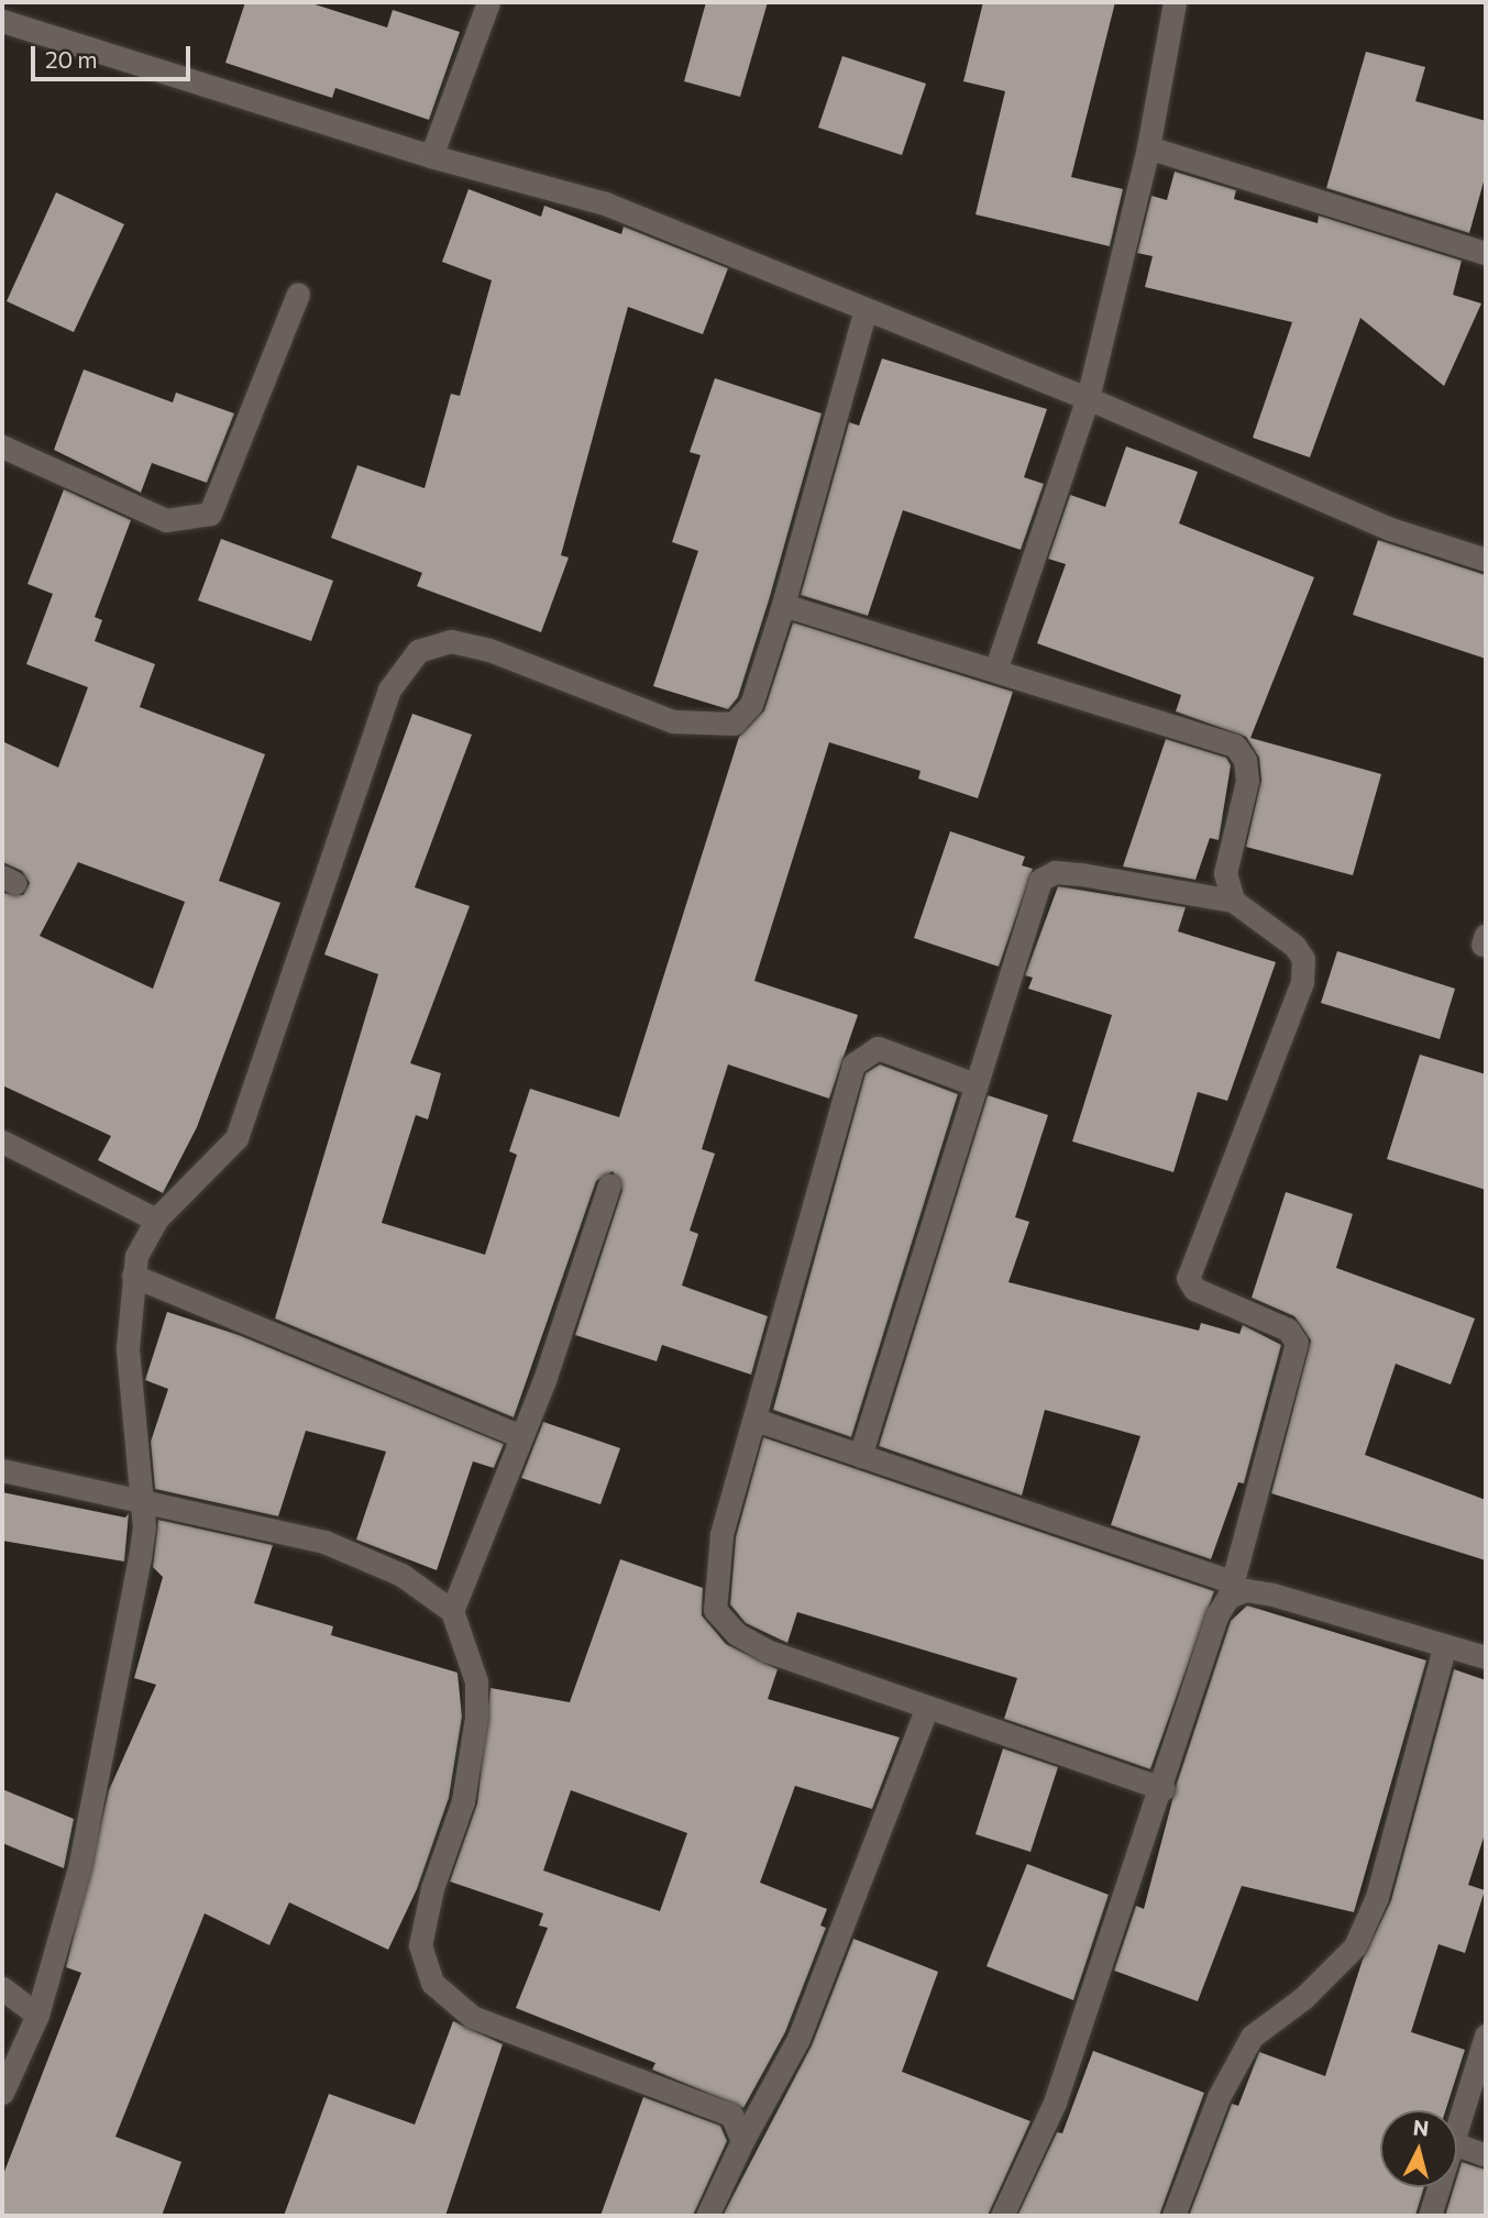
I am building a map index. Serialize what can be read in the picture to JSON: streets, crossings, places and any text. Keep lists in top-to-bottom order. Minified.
{"scale_bar":"20 m","north":"top"}
